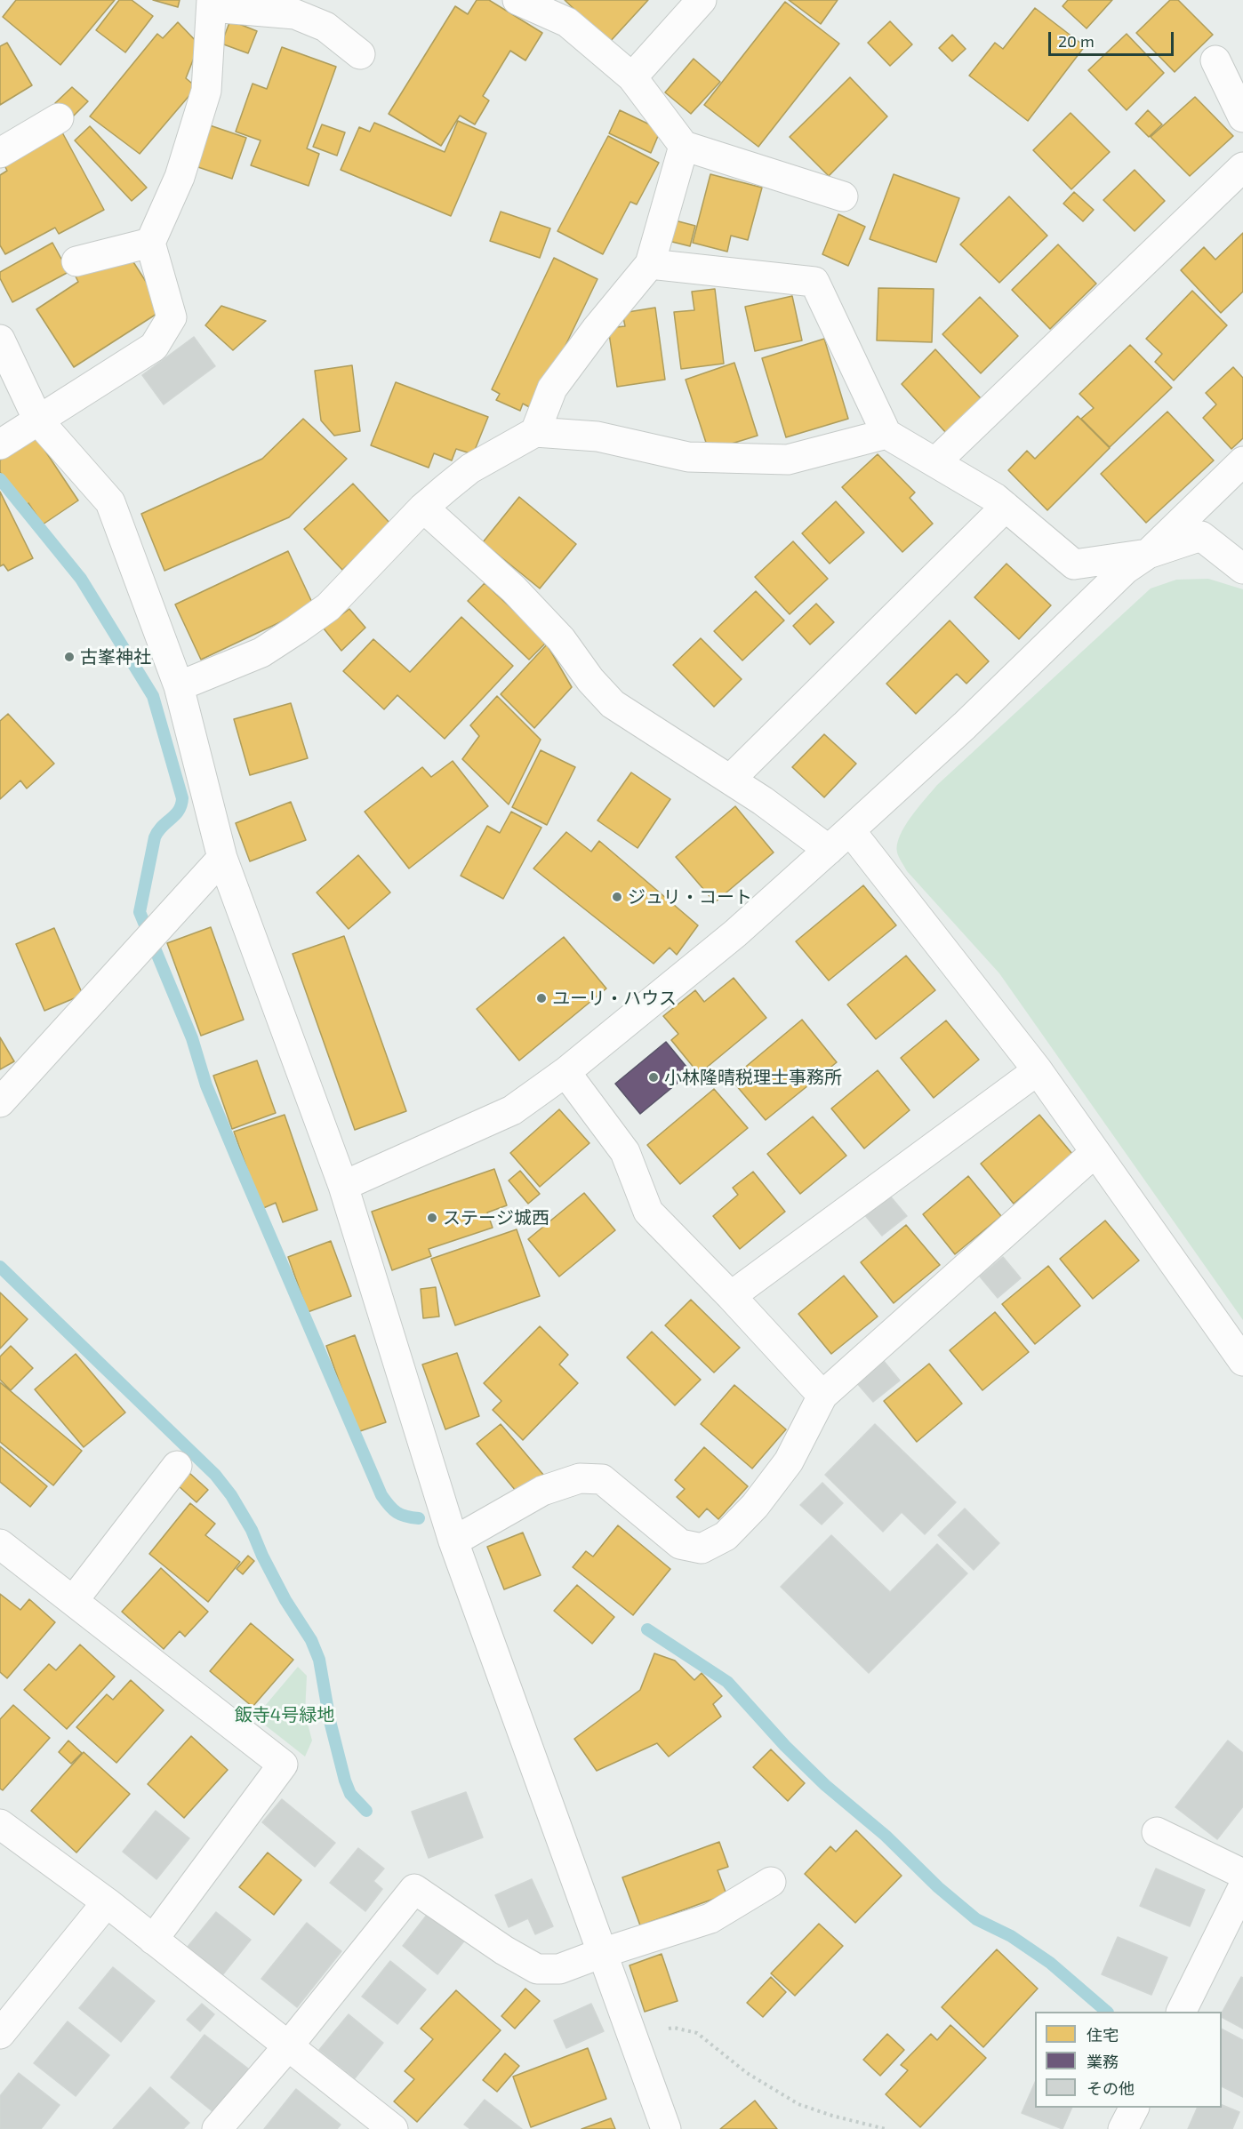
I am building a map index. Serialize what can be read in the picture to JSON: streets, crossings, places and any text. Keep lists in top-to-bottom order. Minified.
{"parks":["飯寺4号緑地"],"places":["古峯神社","ジュリ・コート","ユーリ・ハウス","小林隆晴税理士事務所","ステージ城西"],"legend":["住宅","業務","その他"],"scale_bar":"20 m"}
